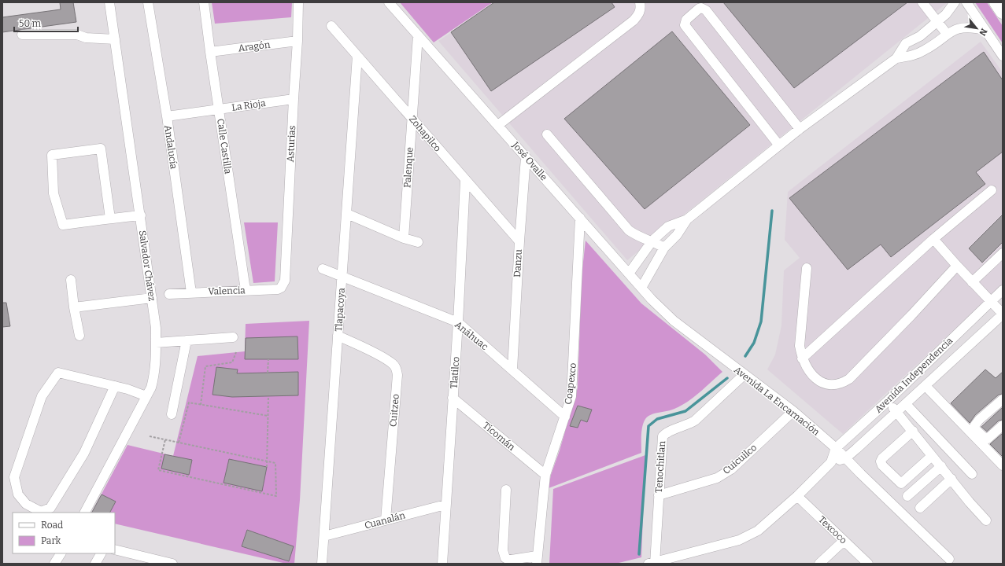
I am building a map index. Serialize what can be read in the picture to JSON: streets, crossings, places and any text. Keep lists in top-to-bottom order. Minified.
{"streets":{"street":["Aragón","La Rioja","Zohapilco","Asturias","Calle Castilla","Andalucía","José Ovalle","Palenque","Danzu","Salvador Chávez","Valencia","Tlapacoya","Anáhuac","Tlatilco","Avenida Independencia","Coapexco","Avenida La Encarnación","Cuitzeo","Ticomán","Cuicuilco","Tenochitlan","Cuanalán","Texcoco"]},"crossings":[["Aragón","Asturias"],["Aragón","Calle Castilla"],["La Rioja","Asturias"],["La Rioja","Calle Castilla"],["La Rioja","Andalucía"],["Zohapilco","Palenque"],["Zohapilco","Danzu"],["Zohapilco","Tlapacoya"],["Zohapilco","Tlatilco"],["Asturias","Valencia"],["Calle Castilla","Valencia"],["Andalucía","Valencia"],["José Ovalle","Palenque"],["José Ovalle","Danzu"],["José Ovalle","Coapexco"],["José Ovalle","Avenida La Encarnación"],["Danzu","Anáhuac"],["Tlapacoya","Anáhuac"],["Tlapacoya","Cuitzeo"],["Tlapacoya","Cuanalán"],["Anáhuac","Tlatilco"],["Anáhuac","Coapexco"],["Tlatilco","Ticomán"],["Tlatilco","Cuanalán"],["Avenida Independencia","Avenida La Encarnación"],["Avenida Independencia","Tenochitlan"],["Avenida Independencia","Texcoco"],["Coapexco","Ticomán"],["Avenida La Encarnación","Cuicuilco"],["Avenida La Encarnación","Tenochitlan"],["Cuitzeo","Cuanalán"],["Cuicuilco","Tenochitlan"]],"legend":["Road","Park"],"scale_bar":"50 m","north":"bottom right"}
